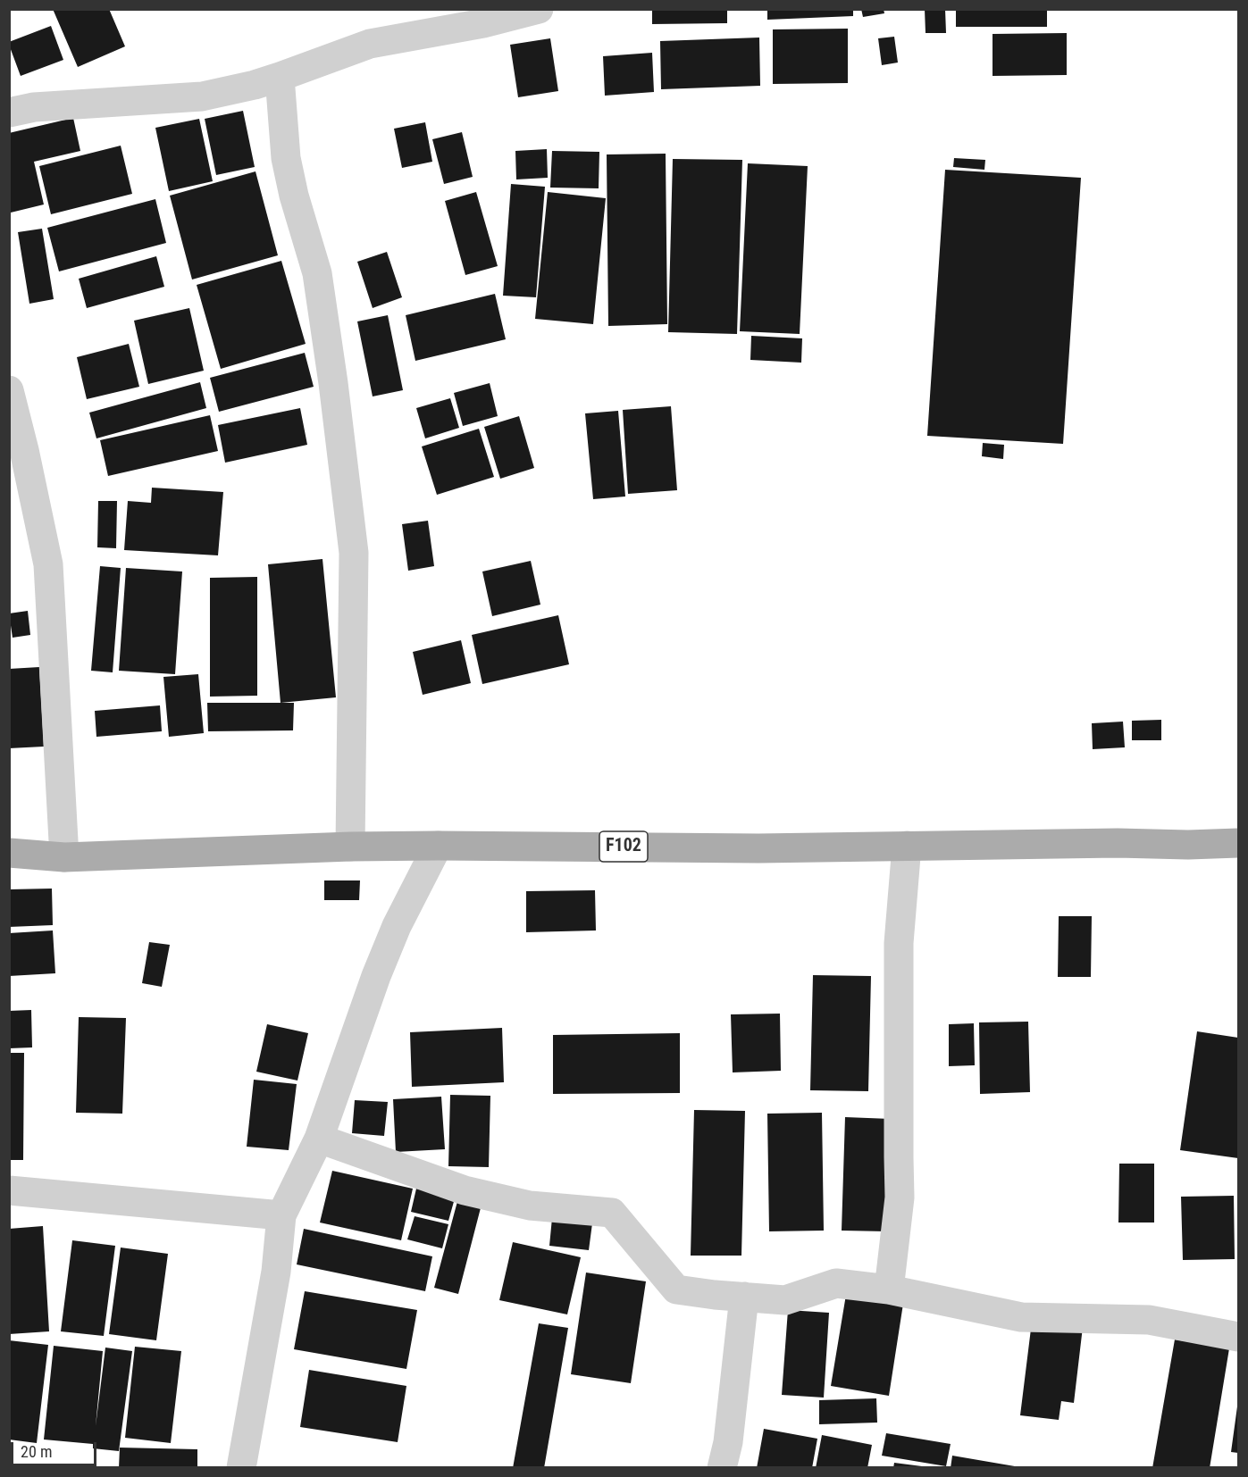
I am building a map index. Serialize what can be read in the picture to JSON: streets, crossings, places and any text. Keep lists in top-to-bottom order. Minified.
{"streets":{"main road":["F102"]},"scale_bar":"20 m"}
